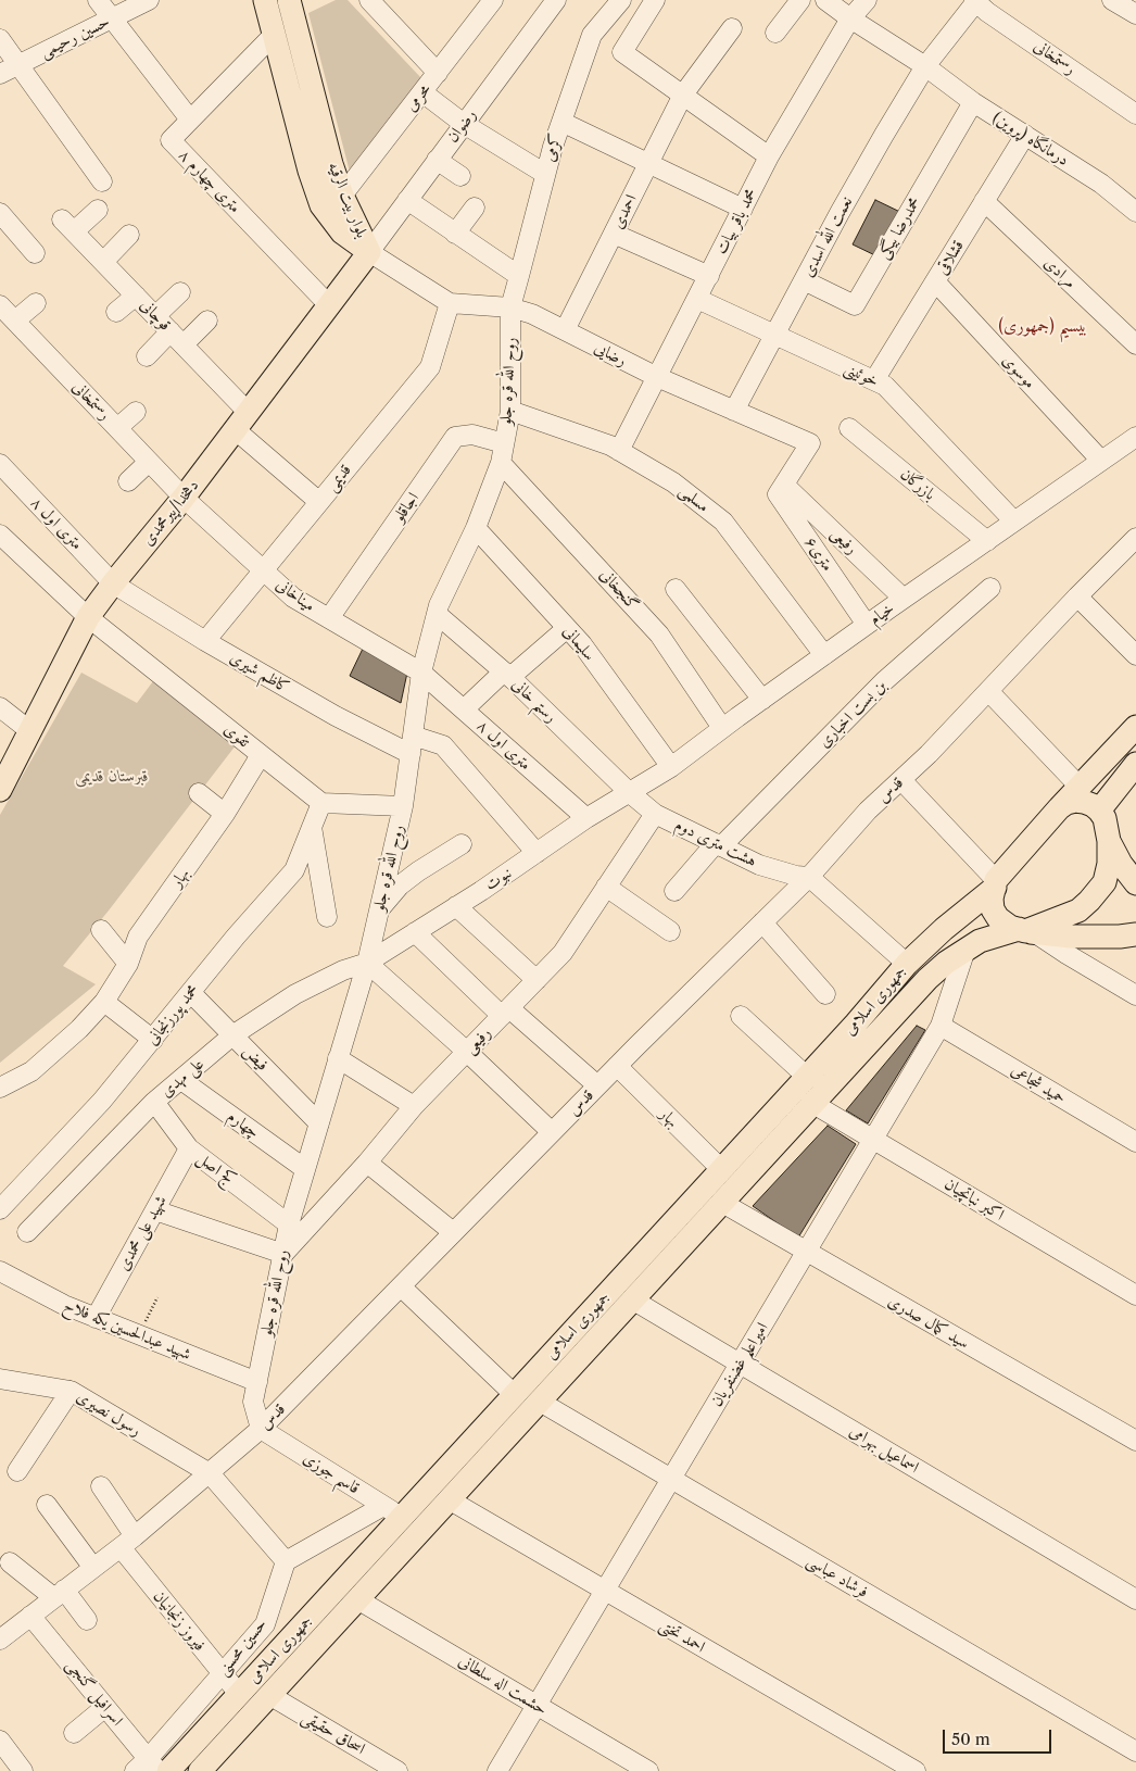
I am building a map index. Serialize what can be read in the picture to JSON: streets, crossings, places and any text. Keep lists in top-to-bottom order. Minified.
{"streets":{"main road":["بلوار بیت الرقیه","دهخدا/پیرمحمدی","جمهوری اسلامی"],"street":["حسین رحیمی","رستمخانی","محرمی","رضوان","درمانگاه (پروین)","کرمی","۸ متری چهارم","احمدی","محمد باقر بیات","محمدرضا بیگی","نعمت الله اسدی","قشلاقی","مرادی","قوچانی","رضایی","موسوی","خوئینی","روح الله قره جلو","قدیمی","بازرگان","مسلمی","اجاقلو","۸ متری اول","رفیعی","۶متری","گنجخانی","میناخانی","خیام","سلیمانی","کاظم شیری","رستم خانی","بن بست اخباری","تقوی","قدس","هشت متری دوم","بهار","نبوت","محمد پورزنجانی","فیض","علی مهدی","حمید شجاعی","چهارم","کج اصل","اکبر نباتچیان","شهید علی محمدی","سید کمال صدری","شهید عبدالحسین یکه فلاح","امیراعلم غضنفریان","رسول نصیری","اسماعیل بهرامی","قاسم جوزی","فرشاد عباسی","فیروز زنجانیان","احمد تختی","حسین محسنی","حشمت اله سلطانی","اسرافیل گنجی","اسحاق حقیقی"]},"crossings":[["رستمخانی","نعمت الله اسدی"],["رستمخانی","دهخدا/پیرمحمدی"],["رستمخانی","میناخانی"],["محرمی","بلوار بیت الرقیه"],["رضوان","بلوار بیت الرقیه"],["رضوان","رضایی"],["رضوان","دهخدا/پیرمحمدی"],["درمانگاه (پروین)","محمد باقر بیات"],["درمانگاه (پروین)","محمدرضا بیگی"],["درمانگاه (پروین)","نعمت الله اسدی"],["درمانگاه (پروین)","قشلاقی"],["کرمی","رضایی"],["کرمی","روح الله قره جلو"],["۸ متری چهارم","بلوار بیت الرقیه"],["۸ متری چهارم","دهخدا/پیرمحمدی"],["بلوار بیت الرقیه","رضایی"],["بلوار بیت الرقیه","دهخدا/پیرمحمدی"],["احمدی","رضایی"],["محمد باقر بیات","رضایی"],["محمد باقر بیات","خوئینی"],["محمد باقر بیات","مسلمی"],["محمدرضا بیگی","نعمت الله اسدی"],["نعمت الله اسدی","رضایی"],["نعمت الله اسدی","خوئینی"],["قشلاقی","مرادی"],["قشلاقی","موسوی"],["قشلاقی","خوئینی"],["قوچانی","قدیمی"],["قوچانی","دهخدا/پیرمحمدی"],["رضایی","روح الله قره جلو"],["رضایی","قدیمی"],["رضایی","دهخدا/پیرمحمدی"],["رضایی","رفیعی"],["رضایی","۶متری"],["موسوی","خیام"],["خوئینی","خیام"],["روح الله قره جلو","مسلمی"],["روح الله قره جلو","اجاقلو"],["روح الله قره جلو","۸ متری اول"],["روح الله قره جلو","رفیعی"],["روح الله قره جلو","گنجخانی"],["روح الله قره جلو","میناخانی"],["روح الله قره جلو","سلیمانی"],["روح الله قره جلو","کاظم شیری"],["روح الله قره جلو","رستم خانی"],["روح الله قره جلو","قدس"],["روح الله قره جلو","نبوت"],["روح الله قره جلو","فیض"],["روح الله قره جلو","علی مهدی"],["روح الله قره جلو","چهارم"],["روح الله قره جلو","کج اصل"],["روح الله قره جلو","شهید عبدالحسین یکه فلاح"],["روح الله قره جلو","قاسم جوزی"],["قدیمی","میناخانی"],["قدیمی","کاظم شیری"],["بازرگان","خیام"],["مسلمی","خیام"],["اجاقلو","میناخانی"],["دهخدا/پیرمحمدی","۸ متری اول"],["دهخدا/پیرمحمدی","میناخانی"],["دهخدا/پیرمحمدی","کاظم شیری"],["دهخدا/پیرمحمدی","تقوی"],["۸ متری اول","میناخانی"],["۸ متری اول","کاظم شیری"],["۸ متری اول","نبوت"],["رفیعی","۶متری"],["رفیعی","خیام"],["رفیعی","هشت متری دوم"],["۶متری","خیام"],["گنجخانی","خیام"],["خیام","سلیمانی"],["خیام","رستم خانی"],["خیام","هشت متری دوم"],["خیام","نبوت"],["کاظم شیری","نبوت"],["رستم خانی","هشت متری دوم"],["رستم خانی","نبوت"],["بن بست اخباری","هشت متری دوم"],["تقوی","بهار"],["تقوی","محمد پورزنجانی"],["قدس","هشت متری دوم"],["قدس","بهار"],["قدس","رسول نصیری"],["قدس","قاسم جوزی"],["قدس","فیروز زنجانیان"],["قدس","اسرافیل گنجی"],["هشت متری دوم","نبوت"],["بهار","جمهوری اسلامی"],["نبوت","علی مهدی"],["جمهوری اسلامی","اکبر نباتچیان"],["جمهوری اسلامی","سید کمال صدری"],["جمهوری اسلامی","امیراعلم غضنفریان"],["جمهوری اسلامی","اسماعیل بهرامی"],["جمهوری اسلامی","قاسم جوزی"],["جمهوری اسلامی","فرشاد عباسی"],["جمهوری اسلامی","فیروز زنجانیان"],["جمهوری اسلامی","احمد تختی"],["جمهوری اسلامی","حشمت اله سلطانی"],["جمهوری اسلامی","اسحاق حقیقی"],["محمد پورزنجانی","فیض"],["فیض","علی مهدی"],["علی مهدی","چهارم"],["علی مهدی","کج اصل"],["حمید شجاعی","امیراعلم غضنفریان"],["کج اصل","شهید علی محمدی"],["اکبر نباتچیان","امیراعلم غضنفریان"],["شهید علی محمدی","شهید عبدالحسین یکه فلاح"],["سید کمال صدری","امیراعلم غضنفریان"],["امیراعلم غضنفریان","اسماعیل بهرامی"],["امیراعلم غضنفریان","فرشاد عباسی"],["امیراعلم غضنفریان","احمد تختی"],["امیراعلم غضنفریان","حشمت اله سلطانی"],["رسول نصیری","حسین محسنی"],["فیروز زنجانیان","حسین محسنی"],["حسین محسنی","اسرافیل گنجی"]],"districts":["(بیسیم (جمهوری"],"parks":["قبرستان قدیمى"],"scale_bar":"50 m"}
